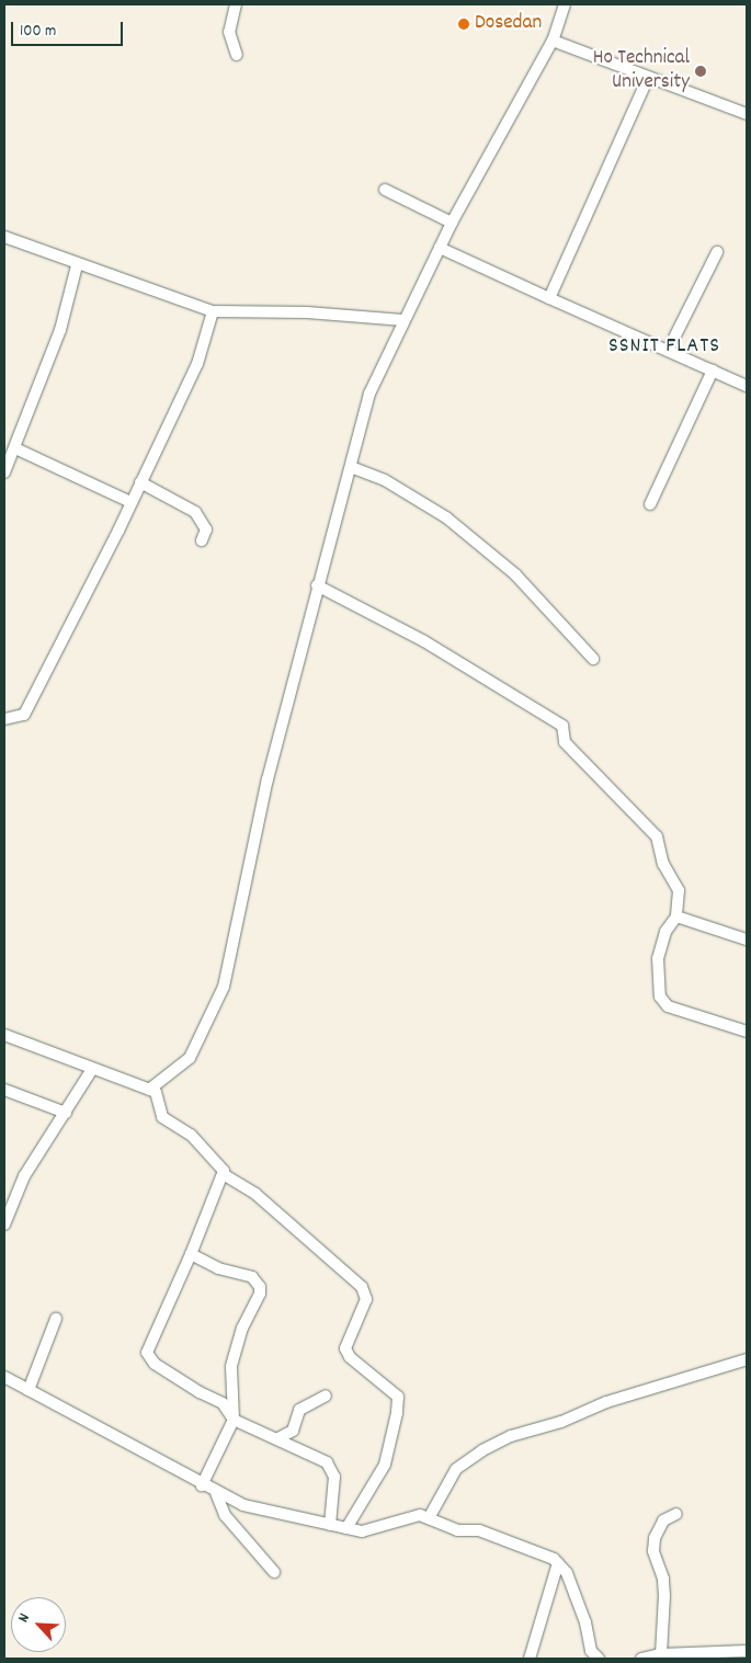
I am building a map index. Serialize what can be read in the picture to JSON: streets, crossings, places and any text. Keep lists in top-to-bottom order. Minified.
{"districts":["SSNIT FLATS"],"places":["Dosedan","Ho Technical University"],"scale_bar":"100 m","north":"top left"}
